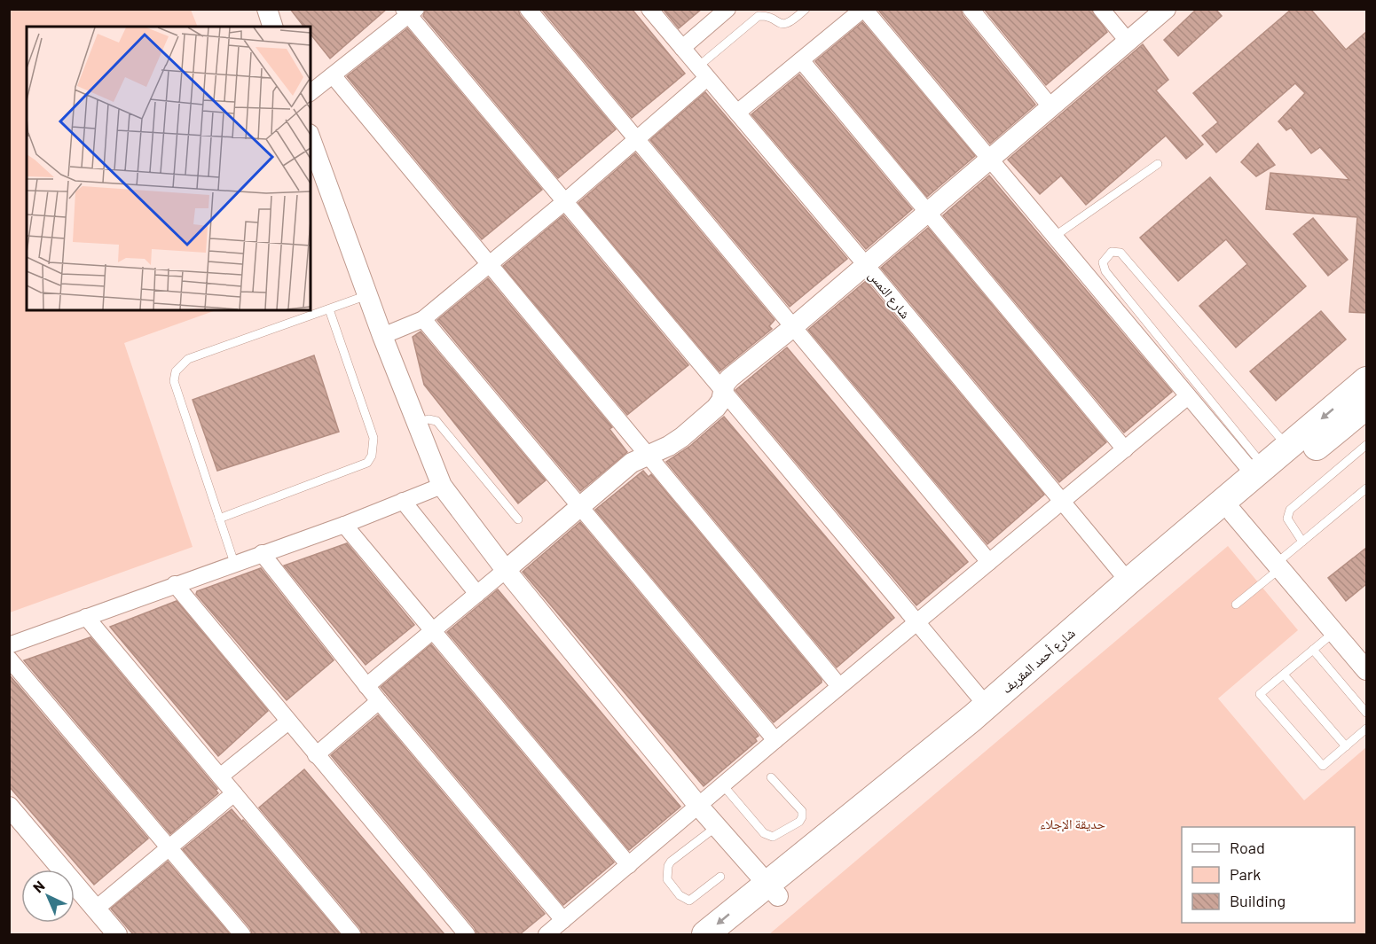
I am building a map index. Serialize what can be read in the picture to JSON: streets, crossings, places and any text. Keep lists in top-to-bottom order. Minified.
{"streets":{"highway":["شارع أحمد المقريف"],"street":["شارع النمس"]},"crossings":[["شارع النمس","شارع أحمد المقريف"]],"parks":["حديقة الإجلاء"],"legend":["Road","Park","Building"],"north":"top left"}
